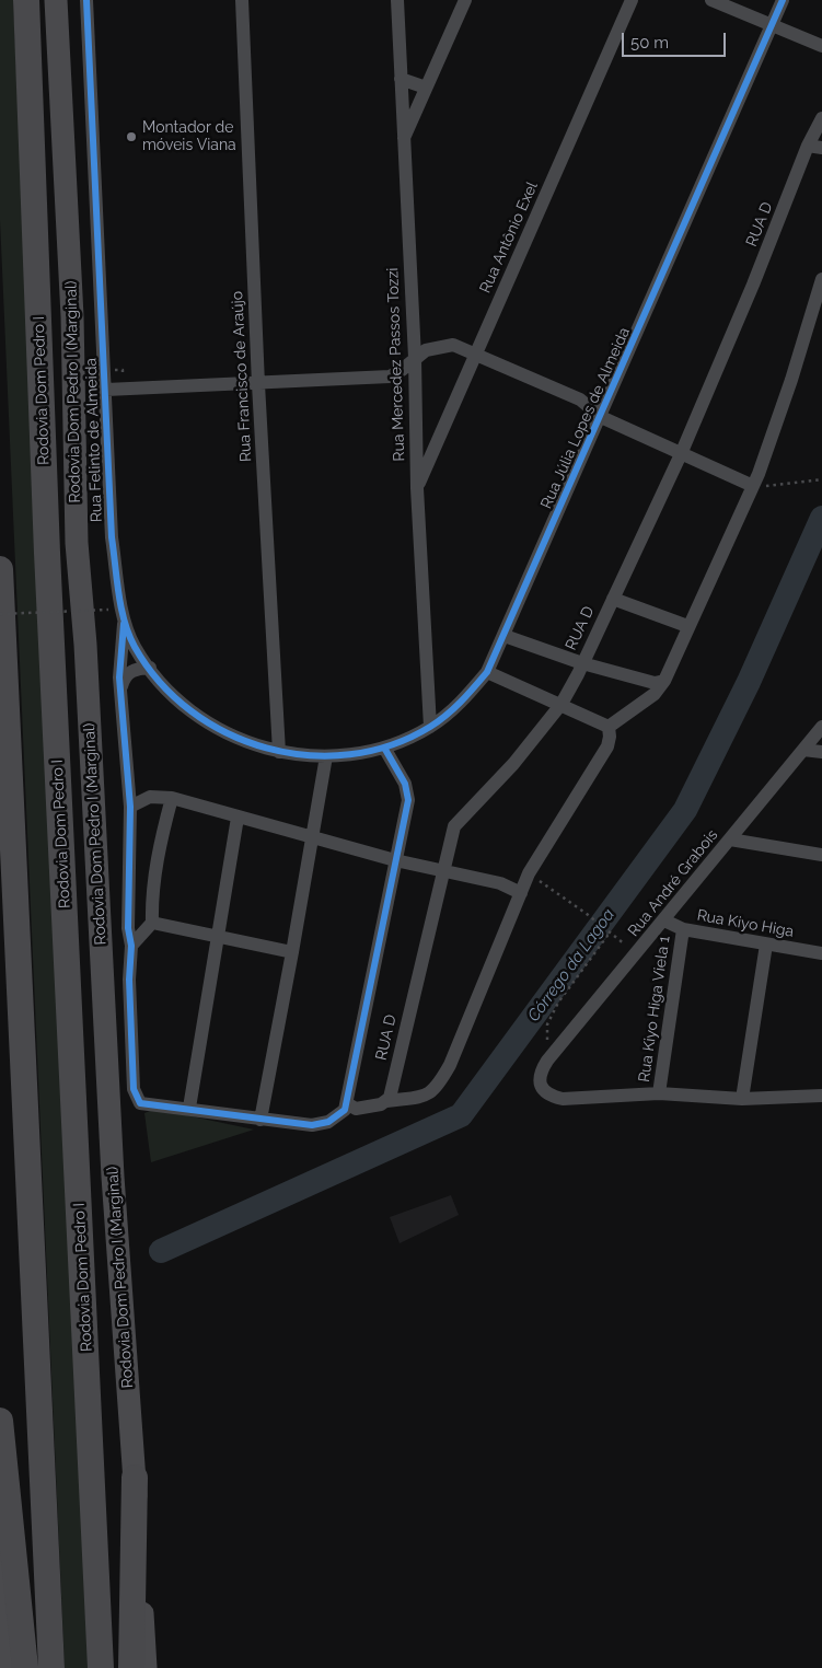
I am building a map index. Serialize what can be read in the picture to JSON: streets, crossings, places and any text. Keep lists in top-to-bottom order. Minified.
{"streets":{"highway":["Rodovia Dom Pedro I","Rodovia Dom Pedro I (Marginal)"],"street":["RUA D","Rua Antônio Exel","Rua Mercedez Passos Tozzi","Rua Francisco de Araújo","Rua Júlia Lopes de Almeida","Rua Felinto de Almeida","Rua André Grabois","Rua Kiyo Higa","Rua Kiyo Higa Viela 1"]},"crossings":[["Rua Antônio Exel","Rua Mercedez Passos Tozzi"],["Rua Mercedez Passos Tozzi","Rua Júlia Lopes de Almeida"],["Rua Francisco de Araújo","Rua Felinto de Almeida"],["Rua Júlia Lopes de Almeida","Rua Felinto de Almeida"],["Rua André Grabois","Rua Kiyo Higa"],["Rua Kiyo Higa","Rua Kiyo Higa Viela 1"]],"water":["Córrego da Lagoa"],"places":["Montador de móveis Viana"],"scale_bar":"50 m"}
